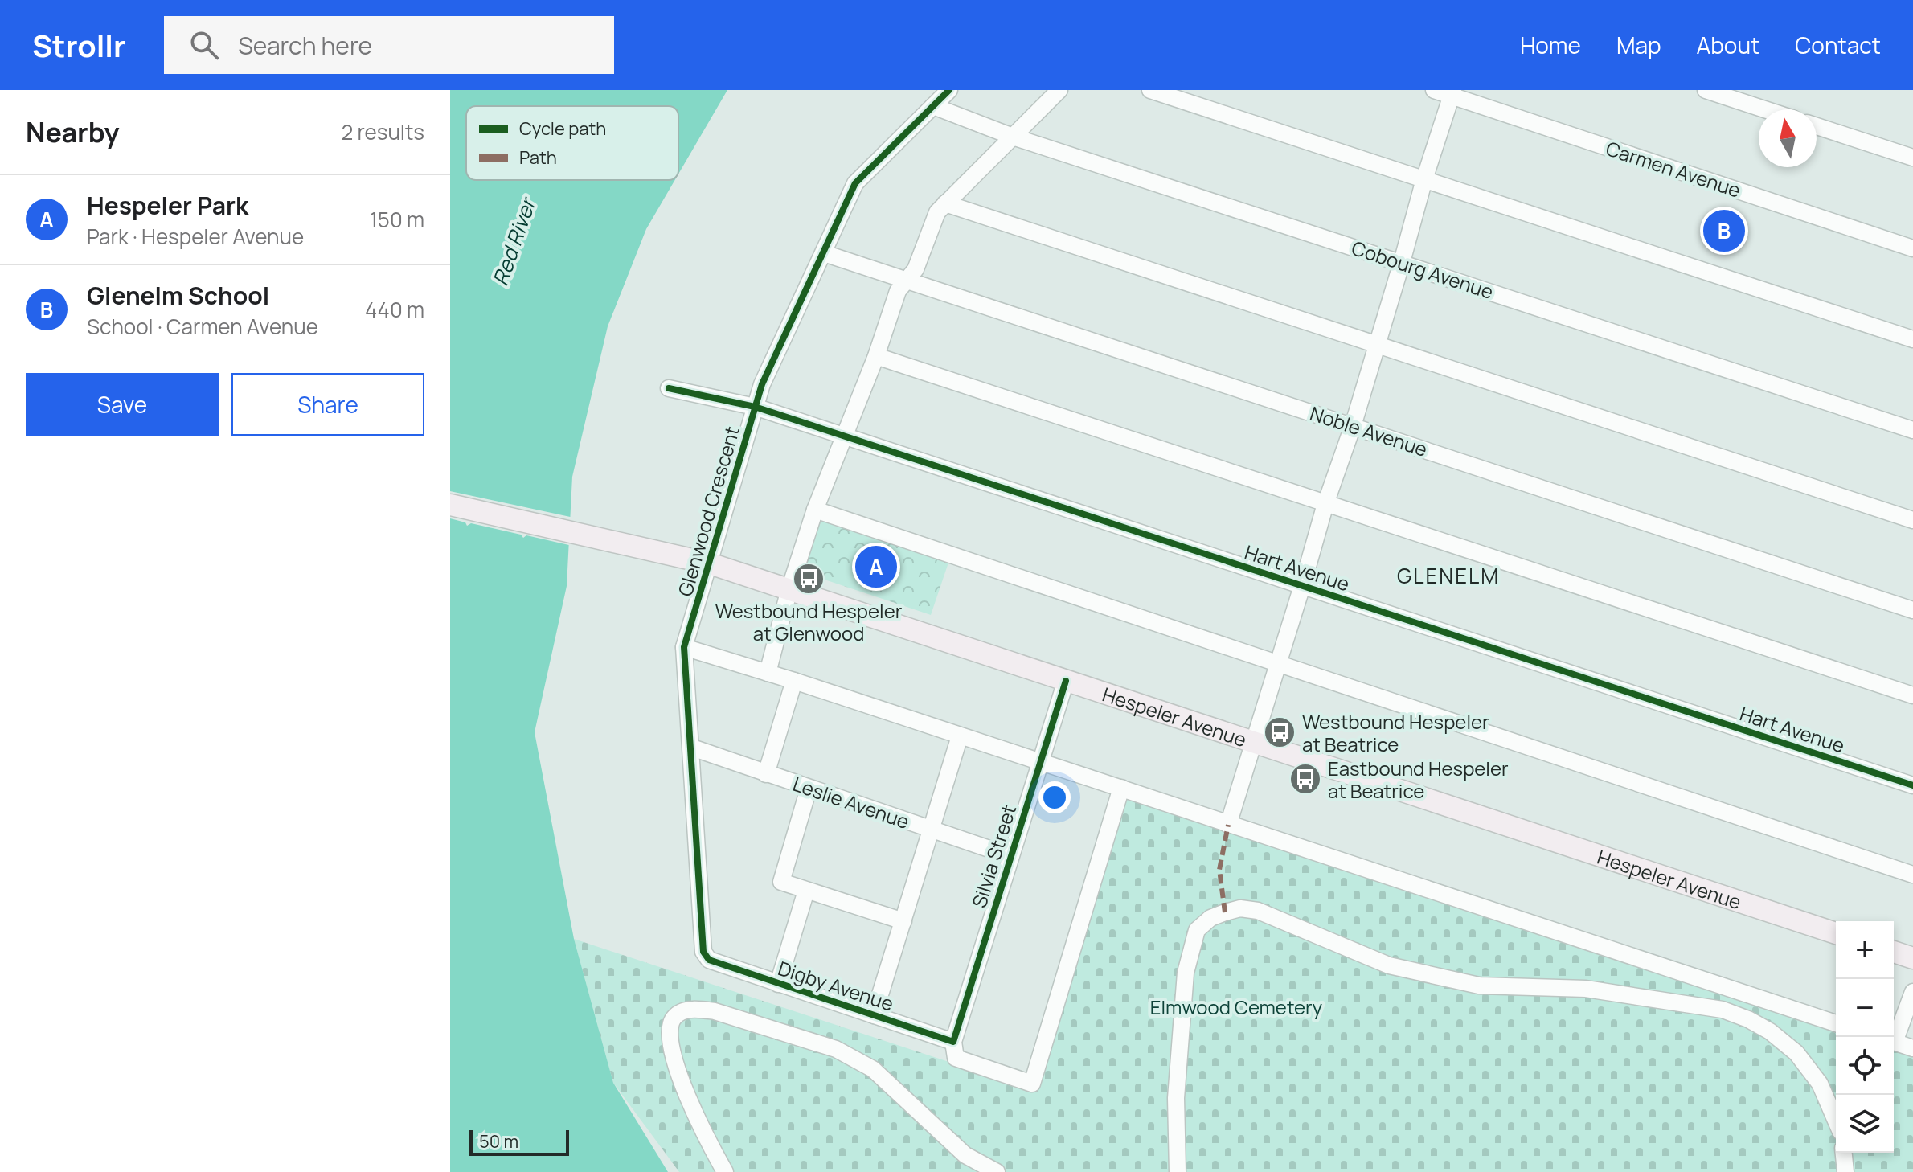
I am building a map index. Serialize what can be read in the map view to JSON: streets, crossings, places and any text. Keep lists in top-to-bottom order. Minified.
{"streets":{"main road":["Hespeler Avenue"],"street":["Carmen Avenue","Cobourg Avenue","Noble Avenue","Glenwood Crescent","Hart Avenue","Leslie Avenue","Silvia Street","Digby Avenue"]},"crossings":[["Cobourg Avenue","Glenwood Crescent"],["Noble Avenue","Glenwood Crescent"],["Glenwood Crescent","Hart Avenue"],["Glenwood Crescent","Hespeler Avenue"],["Glenwood Crescent","Leslie Avenue"],["Glenwood Crescent","Digby Avenue"],["Hespeler Avenue","Silvia Street"],["Leslie Avenue","Silvia Street"],["Silvia Street","Digby Avenue"]],"districts":["GLENELM"],"water":["Red River"],"parks":["Elmwood Cemetery"],"places":{"bus stop":["Westbound Hespeler at Glenwood","Westbound Hespeler at Beatrice","Eastbound Hespeler at Beatrice"]},"legend":["Cycle path","Path"],"scale_bar":"50 m","north":"top","page":{"header":"Strollr","search":"Search here","nav":["Home","Map","About","Contact"],"heading":["Nearby","2 results"],"list":[{"mark":"A","name":"Hespeler Park","note":"Park · Hespeler Avenue","value":"150 m"},{"mark":"B","name":"Glenelm School","note":"School · Carmen Avenue","value":"440 m"}],"pins":["B","A"],"buttons":["Save","Share"],"map_buttons":["+","−"],"scale":"50 m"}}
